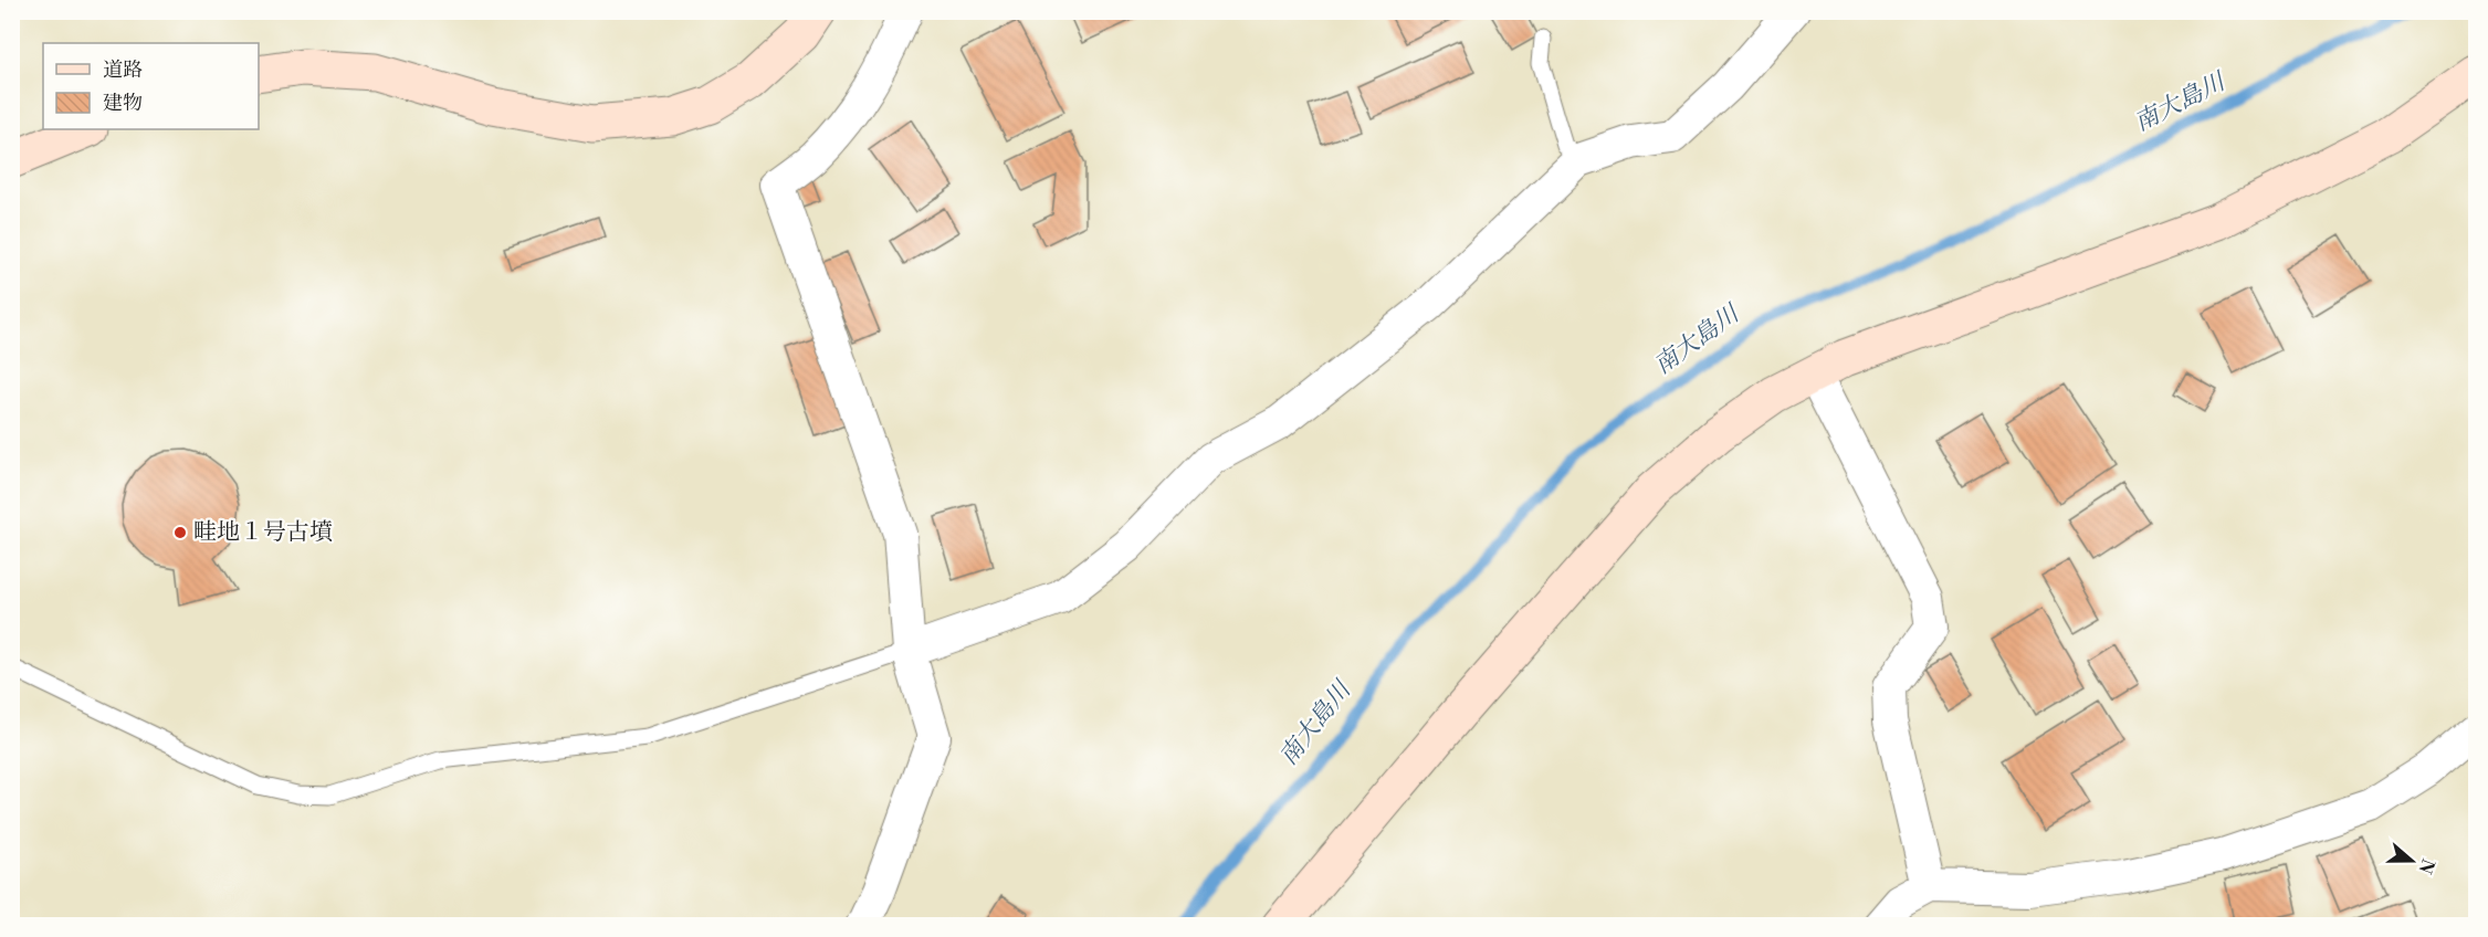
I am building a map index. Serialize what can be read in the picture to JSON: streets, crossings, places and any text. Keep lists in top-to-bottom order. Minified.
{"water":["南大島川"],"places":["畦地１号古墳"],"legend":["道路","建物"],"north":"right"}
